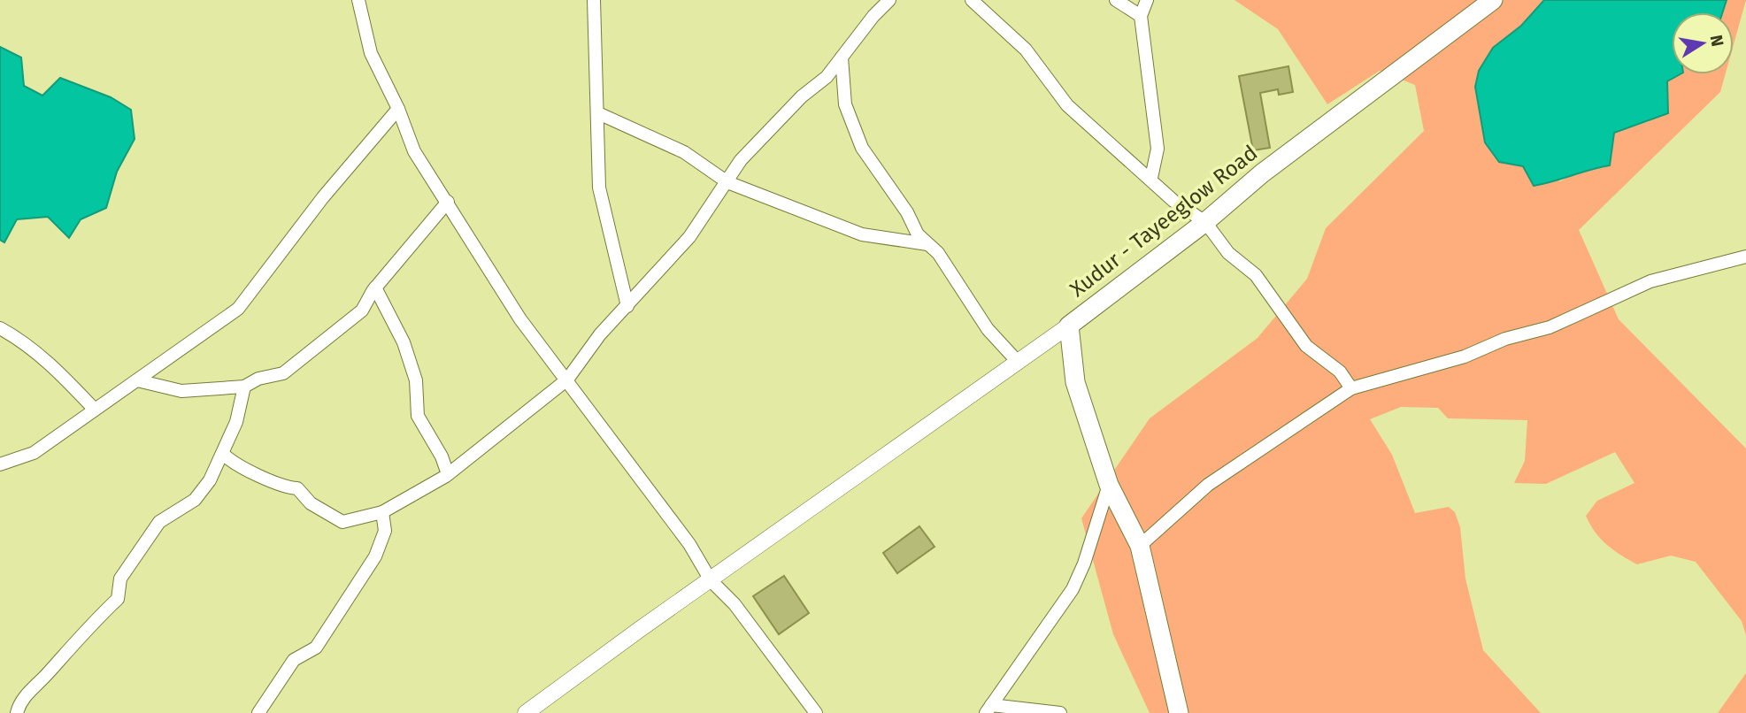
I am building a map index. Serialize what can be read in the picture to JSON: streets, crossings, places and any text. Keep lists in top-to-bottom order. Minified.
{"streets":{"main road":["Xudur - Tayeeglow Road"]},"north":"right"}
